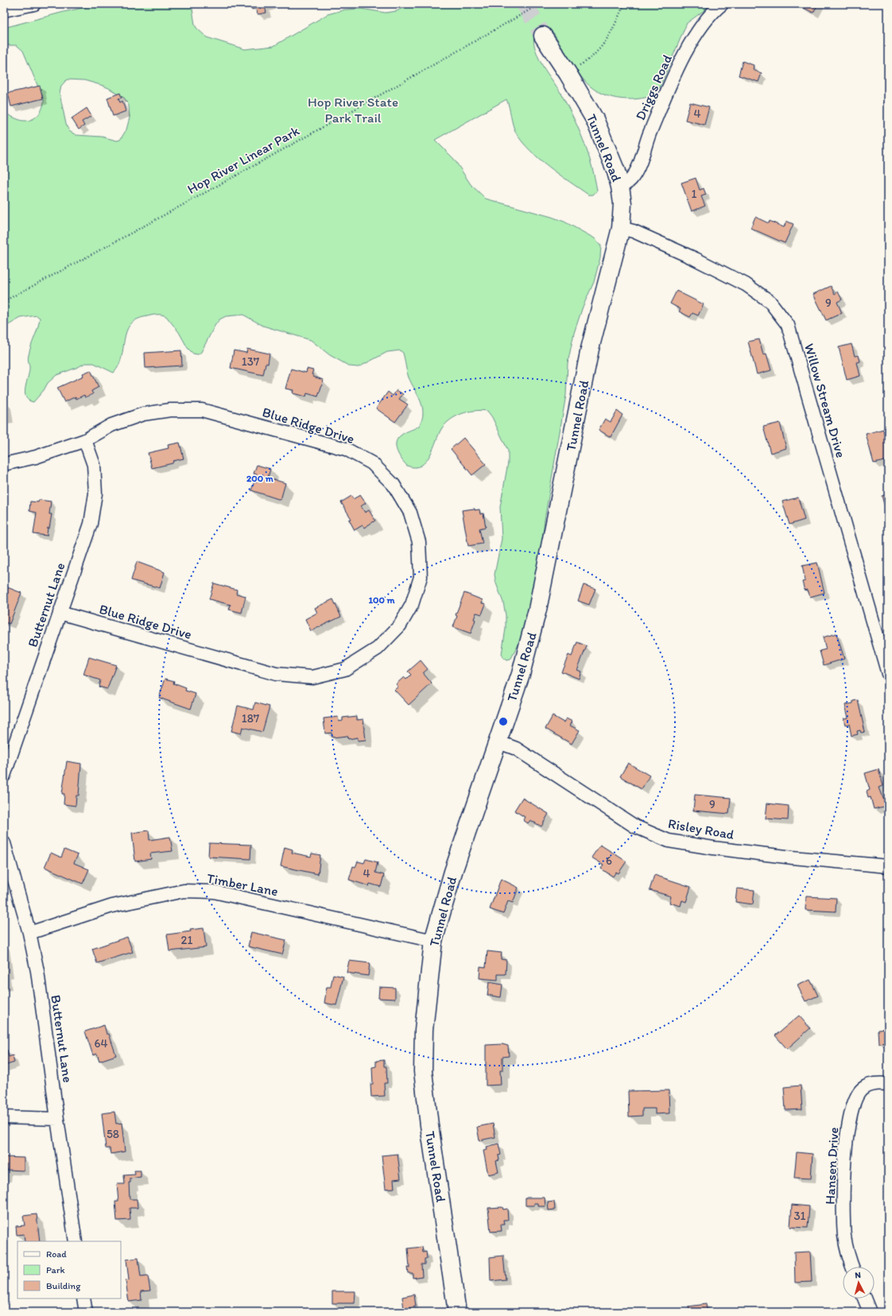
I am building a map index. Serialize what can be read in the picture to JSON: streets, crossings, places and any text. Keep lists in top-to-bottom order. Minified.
{"streets":{"main road":["Tunnel Road"],"street":["Driggs Road","Willow Stream Drive","Blue Ridge Drive","Butternut Lane","Risley Road","Timber Lane","Hansen Drive"],"path":["Hop River Linear Park"]},"crossings":[["Driggs Road","Tunnel Road"],["Tunnel Road","Willow Stream Drive"],["Tunnel Road","Risley Road"],["Tunnel Road","Timber Lane"],["Blue Ridge Drive","Butternut Lane"],["Butternut Lane","Timber Lane"]],"parks":["Hop River State Park Trail"],"house_numbers":["4","1","9","137","187","9","6","4","21","64","58","31"],"legend":["Road","Park","Building"],"north":"top","rings":["200 m","100 m"]}
